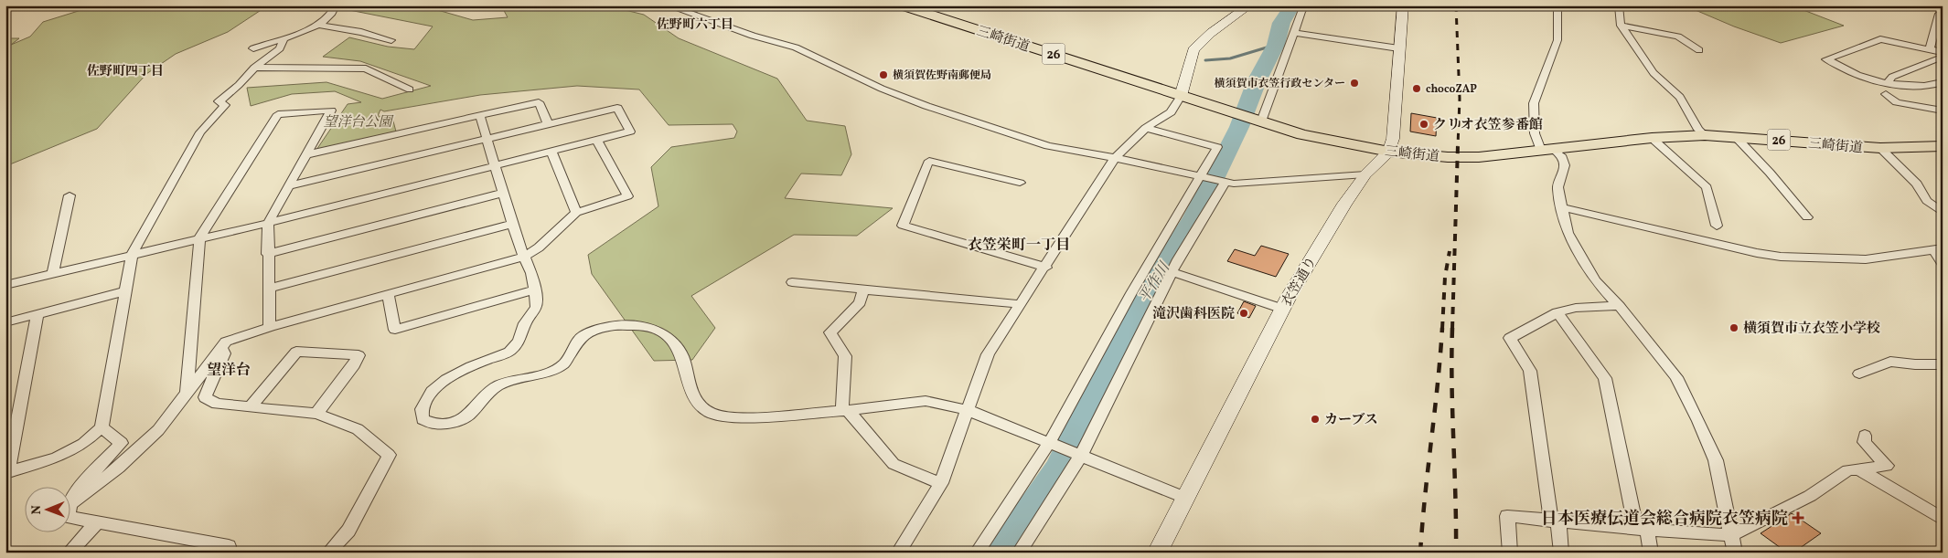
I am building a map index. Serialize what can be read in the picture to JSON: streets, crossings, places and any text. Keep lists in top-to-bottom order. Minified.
{"streets":{"main road":["三崎街道","26"],"street":["衣笠通り"]},"crossings":[["三崎街道","衣笠通り"]],"districts":["佐野町六丁目","佐野町四丁目","衣笠栄町一丁目","望洋台"],"water":["平作川"],"parks":["望洋台公園"],"places":{"other":["横須賀佐野南郵便局","横須賀市衣笠行政センター","chocoZAP","クリオ衣笠参番館","滝沢歯科医院","横須賀市立衣笠小学校","カーブス"],"health":["日本医療伝道会総合病院衣笠病院"]},"north":"left"}
